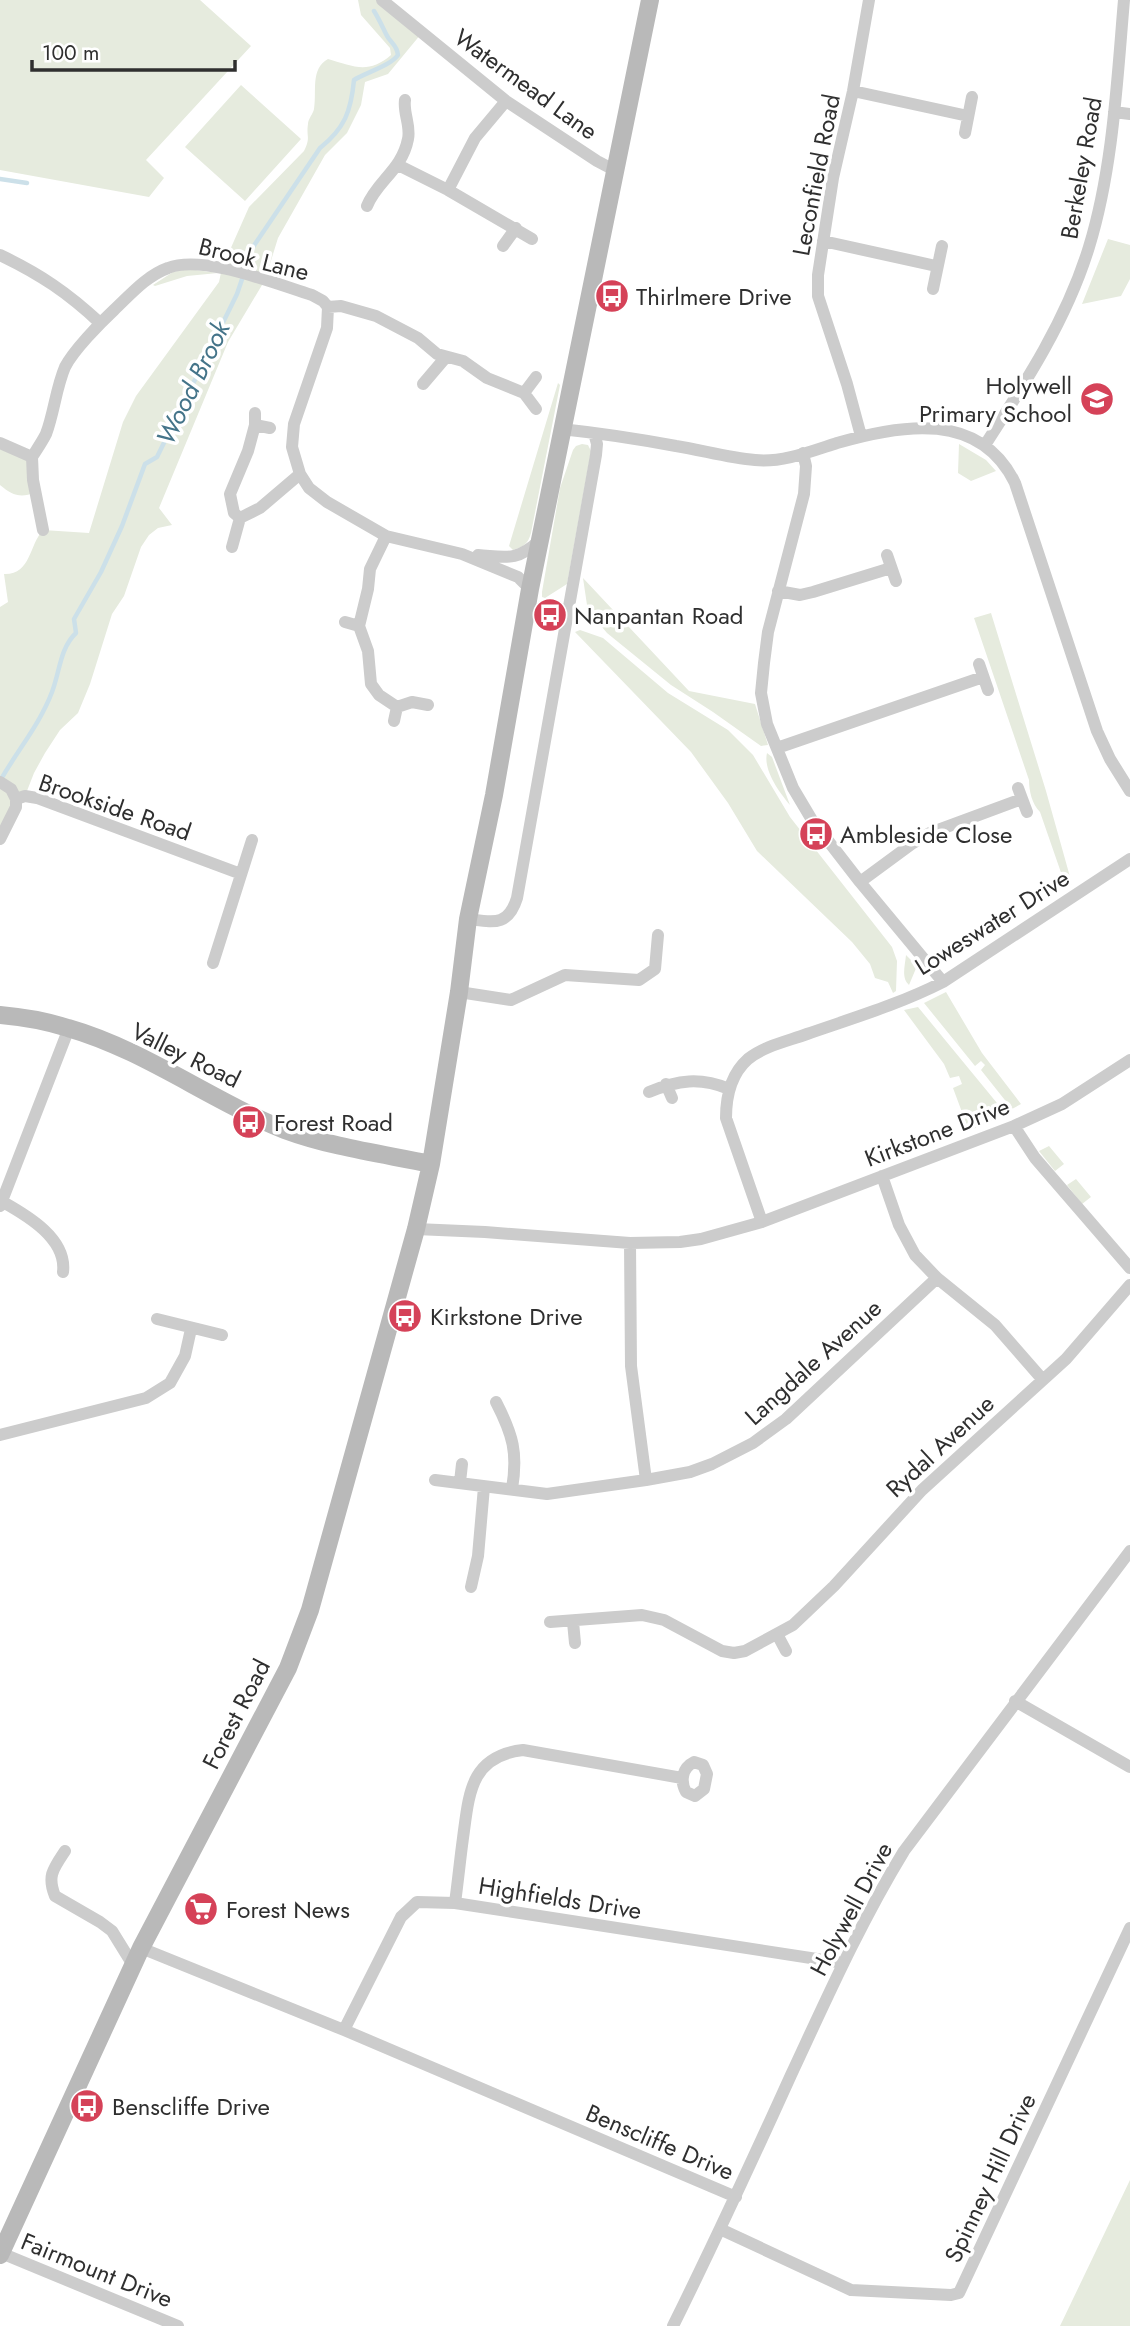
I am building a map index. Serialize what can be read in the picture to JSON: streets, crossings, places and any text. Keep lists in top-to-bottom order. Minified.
{"streets":{"street":["Watermead Lane","Berkeley Road","Leconfield Road","Brook Lane","Brookside Road","Loweswater Drive","Valley Road","Kirkstone Drive","Langdale Avenue","Rydal Avenue","Forest Road","Highfields Drive","Holywell Drive","Benscliffe Drive","Spinney Hill Drive","Fairmount Drive"]},"crossings":[["Valley Road","Forest Road"],["Kirkstone Drive","Forest Road"],["Forest Road","Benscliffe Drive"],["Forest Road","Fairmount Drive"],["Highfields Drive","Holywell Drive"],["Highfields Drive","Benscliffe Drive"],["Holywell Drive","Benscliffe Drive"],["Holywell Drive","Spinney Hill Drive"]],"water":["Wood Brook"],"places":{"bus stop":["Thirlmere Drive","Nanpantan Road","Ambleside Close","Forest Road","Kirkstone Drive","Benscliffe Drive"],"school or university":["Holywell Primary School"],"supermarket":["Forest News"]},"scale_bar":"100 m"}
